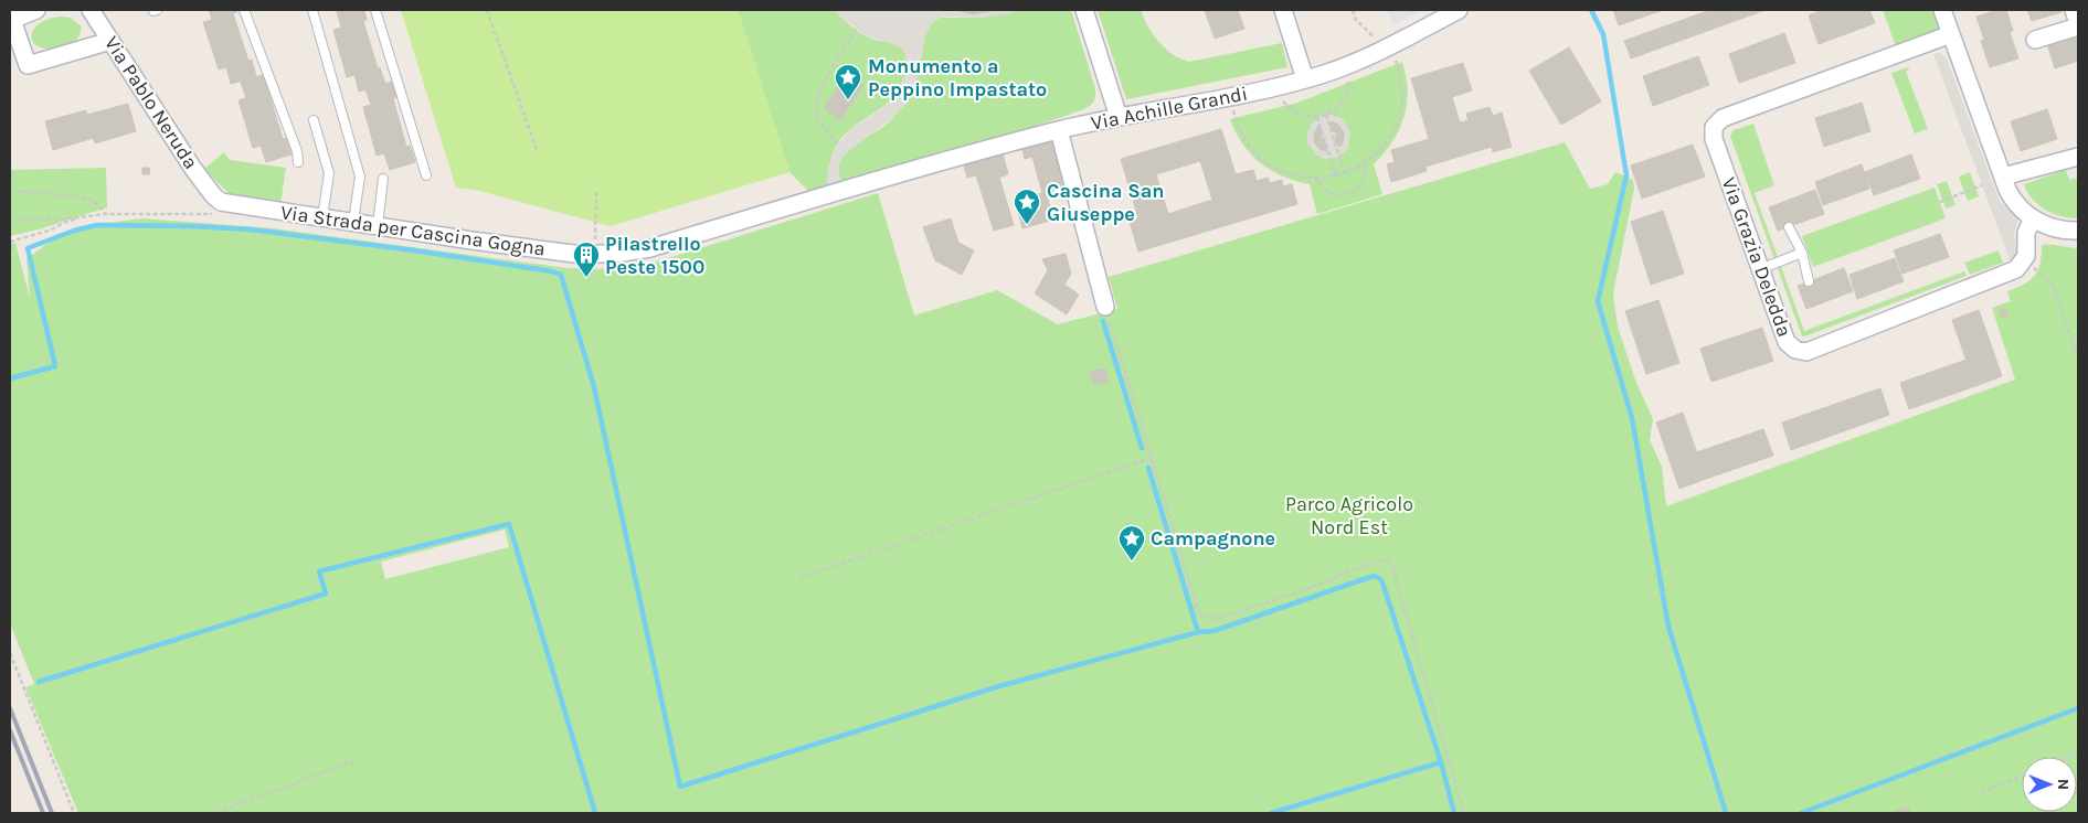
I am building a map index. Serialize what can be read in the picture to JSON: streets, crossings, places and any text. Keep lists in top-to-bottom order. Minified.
{"streets":{"street":["Via Pablo Neruda","Via Achille Grandi","Via Strada per Cascina Gogna","Via Grazia Deledda"]},"crossings":[["Via Pablo Neruda","Via Strada per Cascina Gogna"],["Via Achille Grandi","Via Strada per Cascina Gogna"]],"parks":["Parco Agricolo Nord Est"],"places":{"place":["Monumento a Peppino Impastato","Cascina San Giuseppe","Campagnone"],"building":["Pilastrello Peste 1500"]},"north":"right"}
